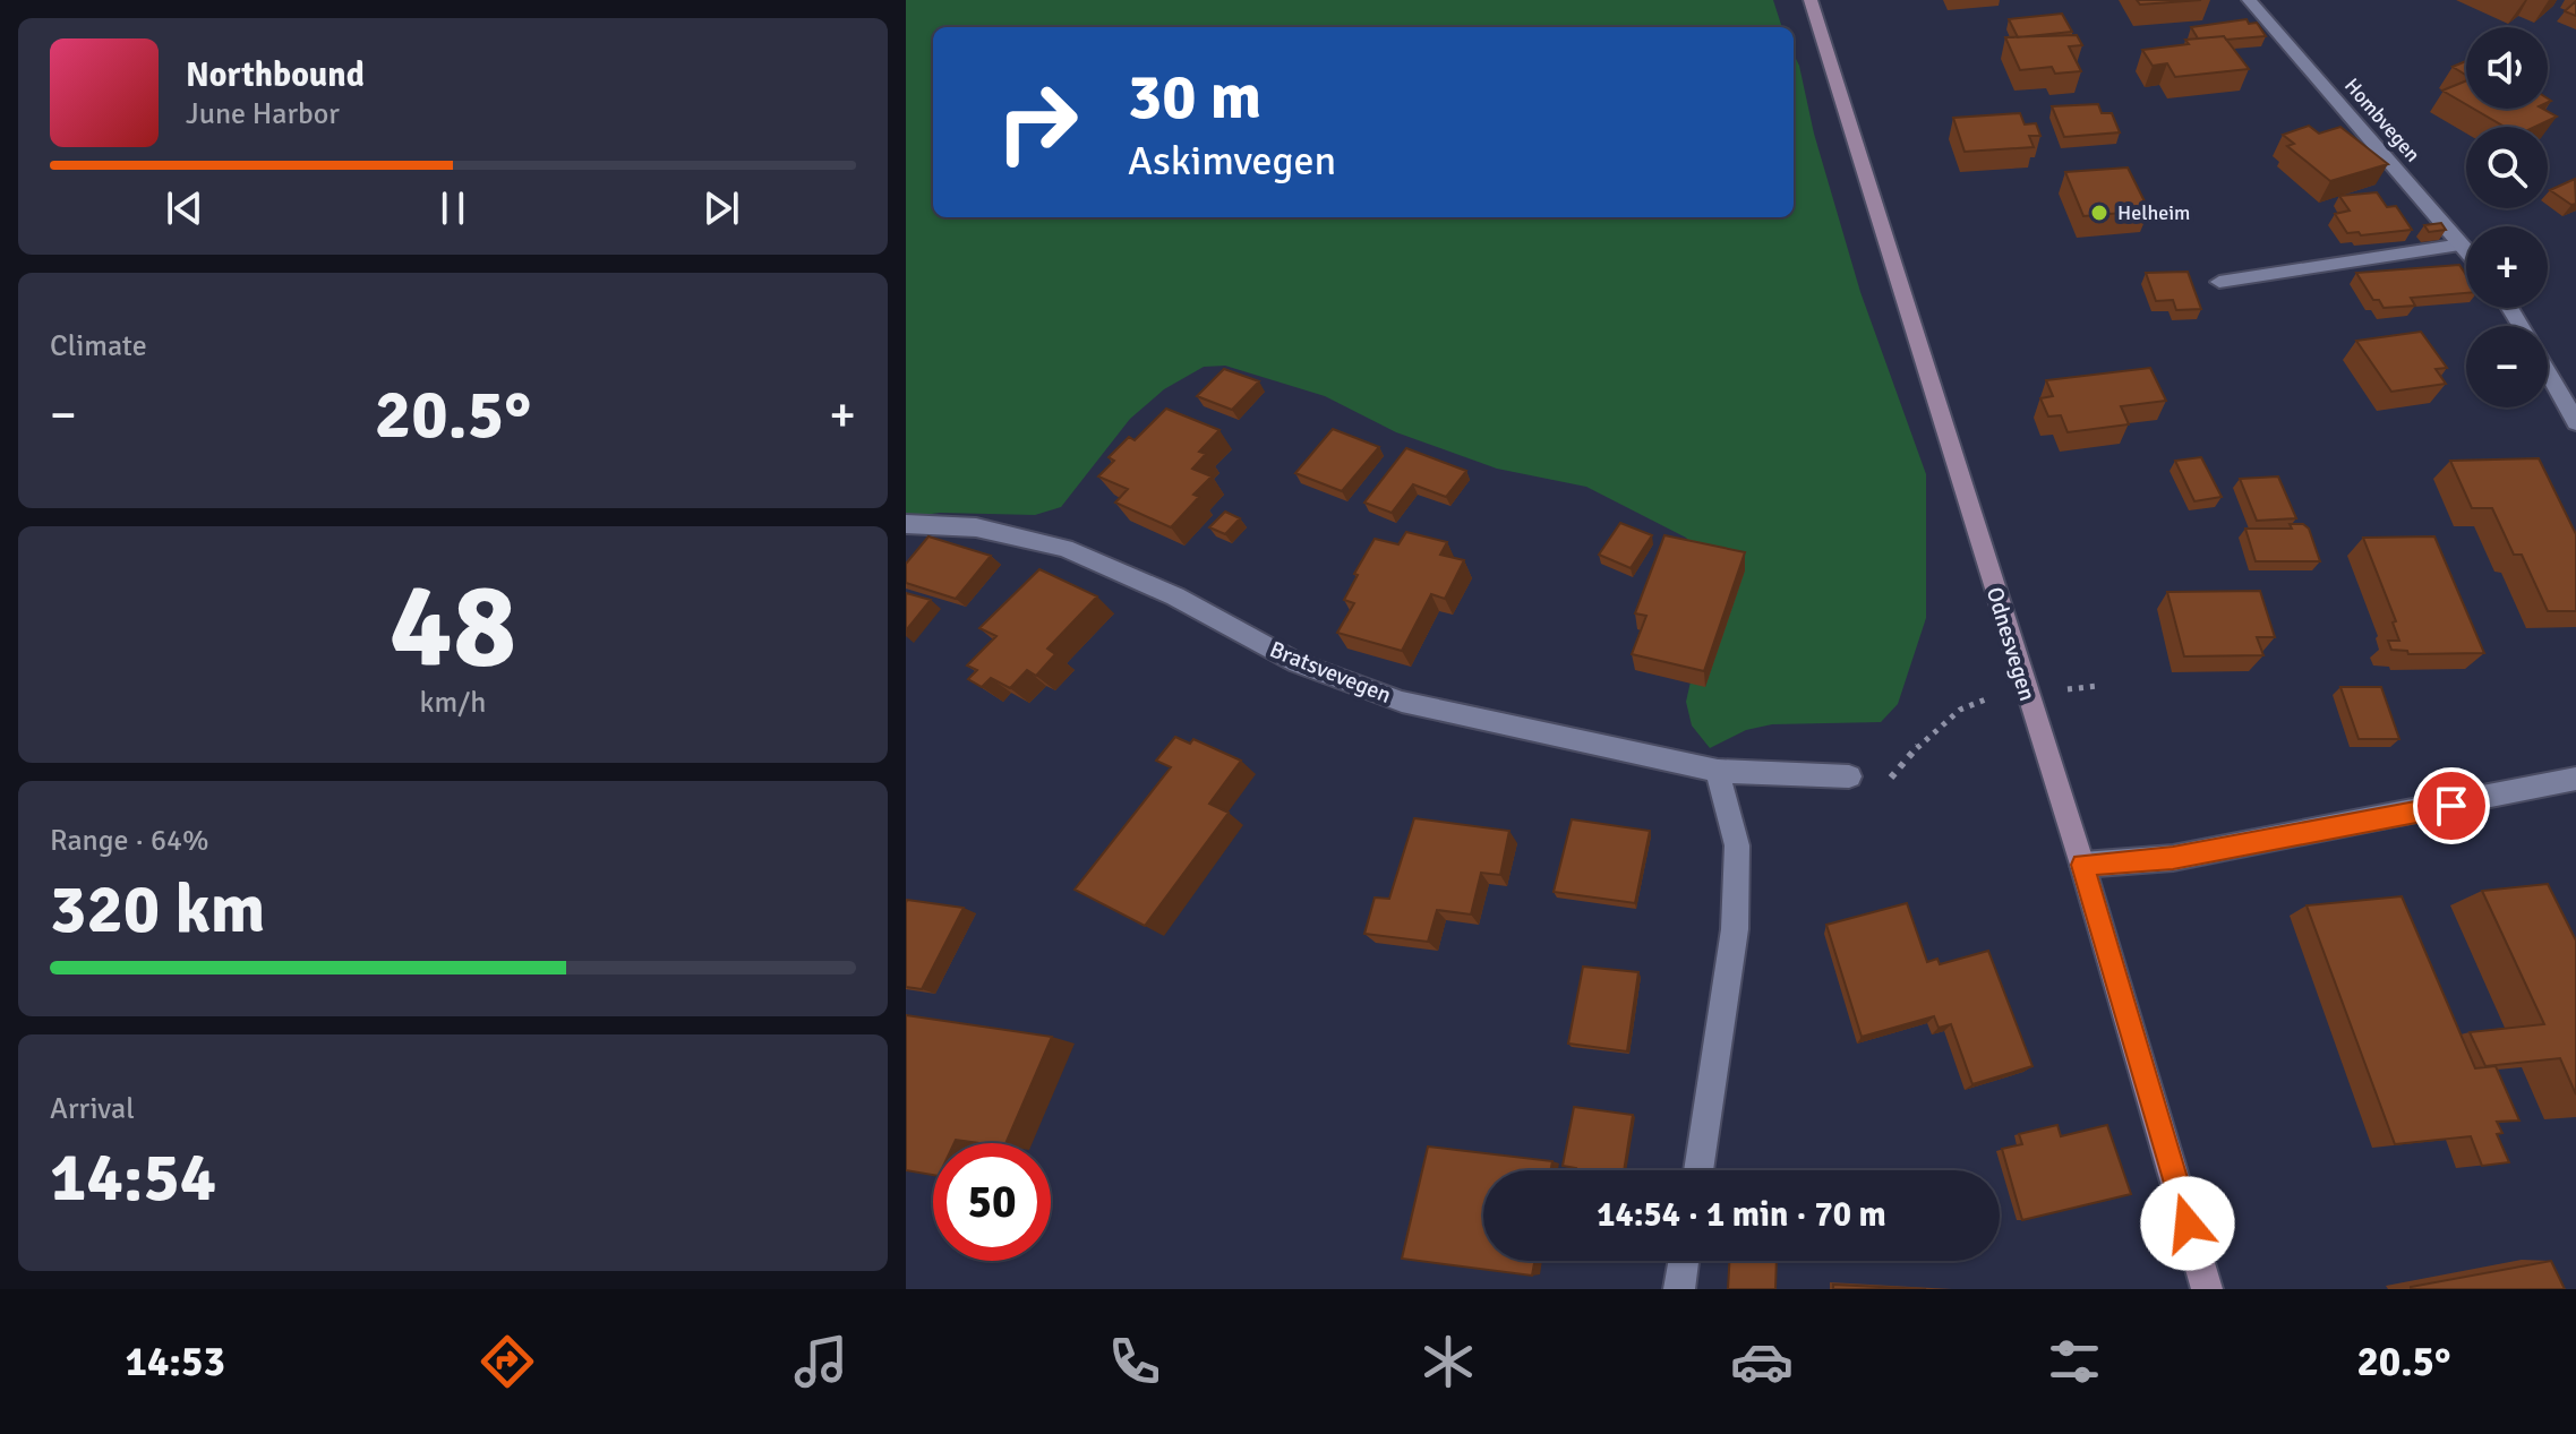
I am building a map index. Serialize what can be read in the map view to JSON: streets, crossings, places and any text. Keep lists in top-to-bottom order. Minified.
{"streets":{"main road":["Odnesvegen"],"street":["Hombvegen","Bratsvevegen"]},"places":["Helheim"],"page":{"map_buttons":["+","−"],"turn":["30 m","Askimvegen"],"song":["Northbound","June Harbor"],"tile":["Climate",["48","km/h"],["Range · 64%","320 km"],["Arrival","14:54"]],"heat":["−","20.5°","+"],"limit":"50","trip":"14:54 · 1 min · 70 m","tabs":["14:53","20.5°"]}}
